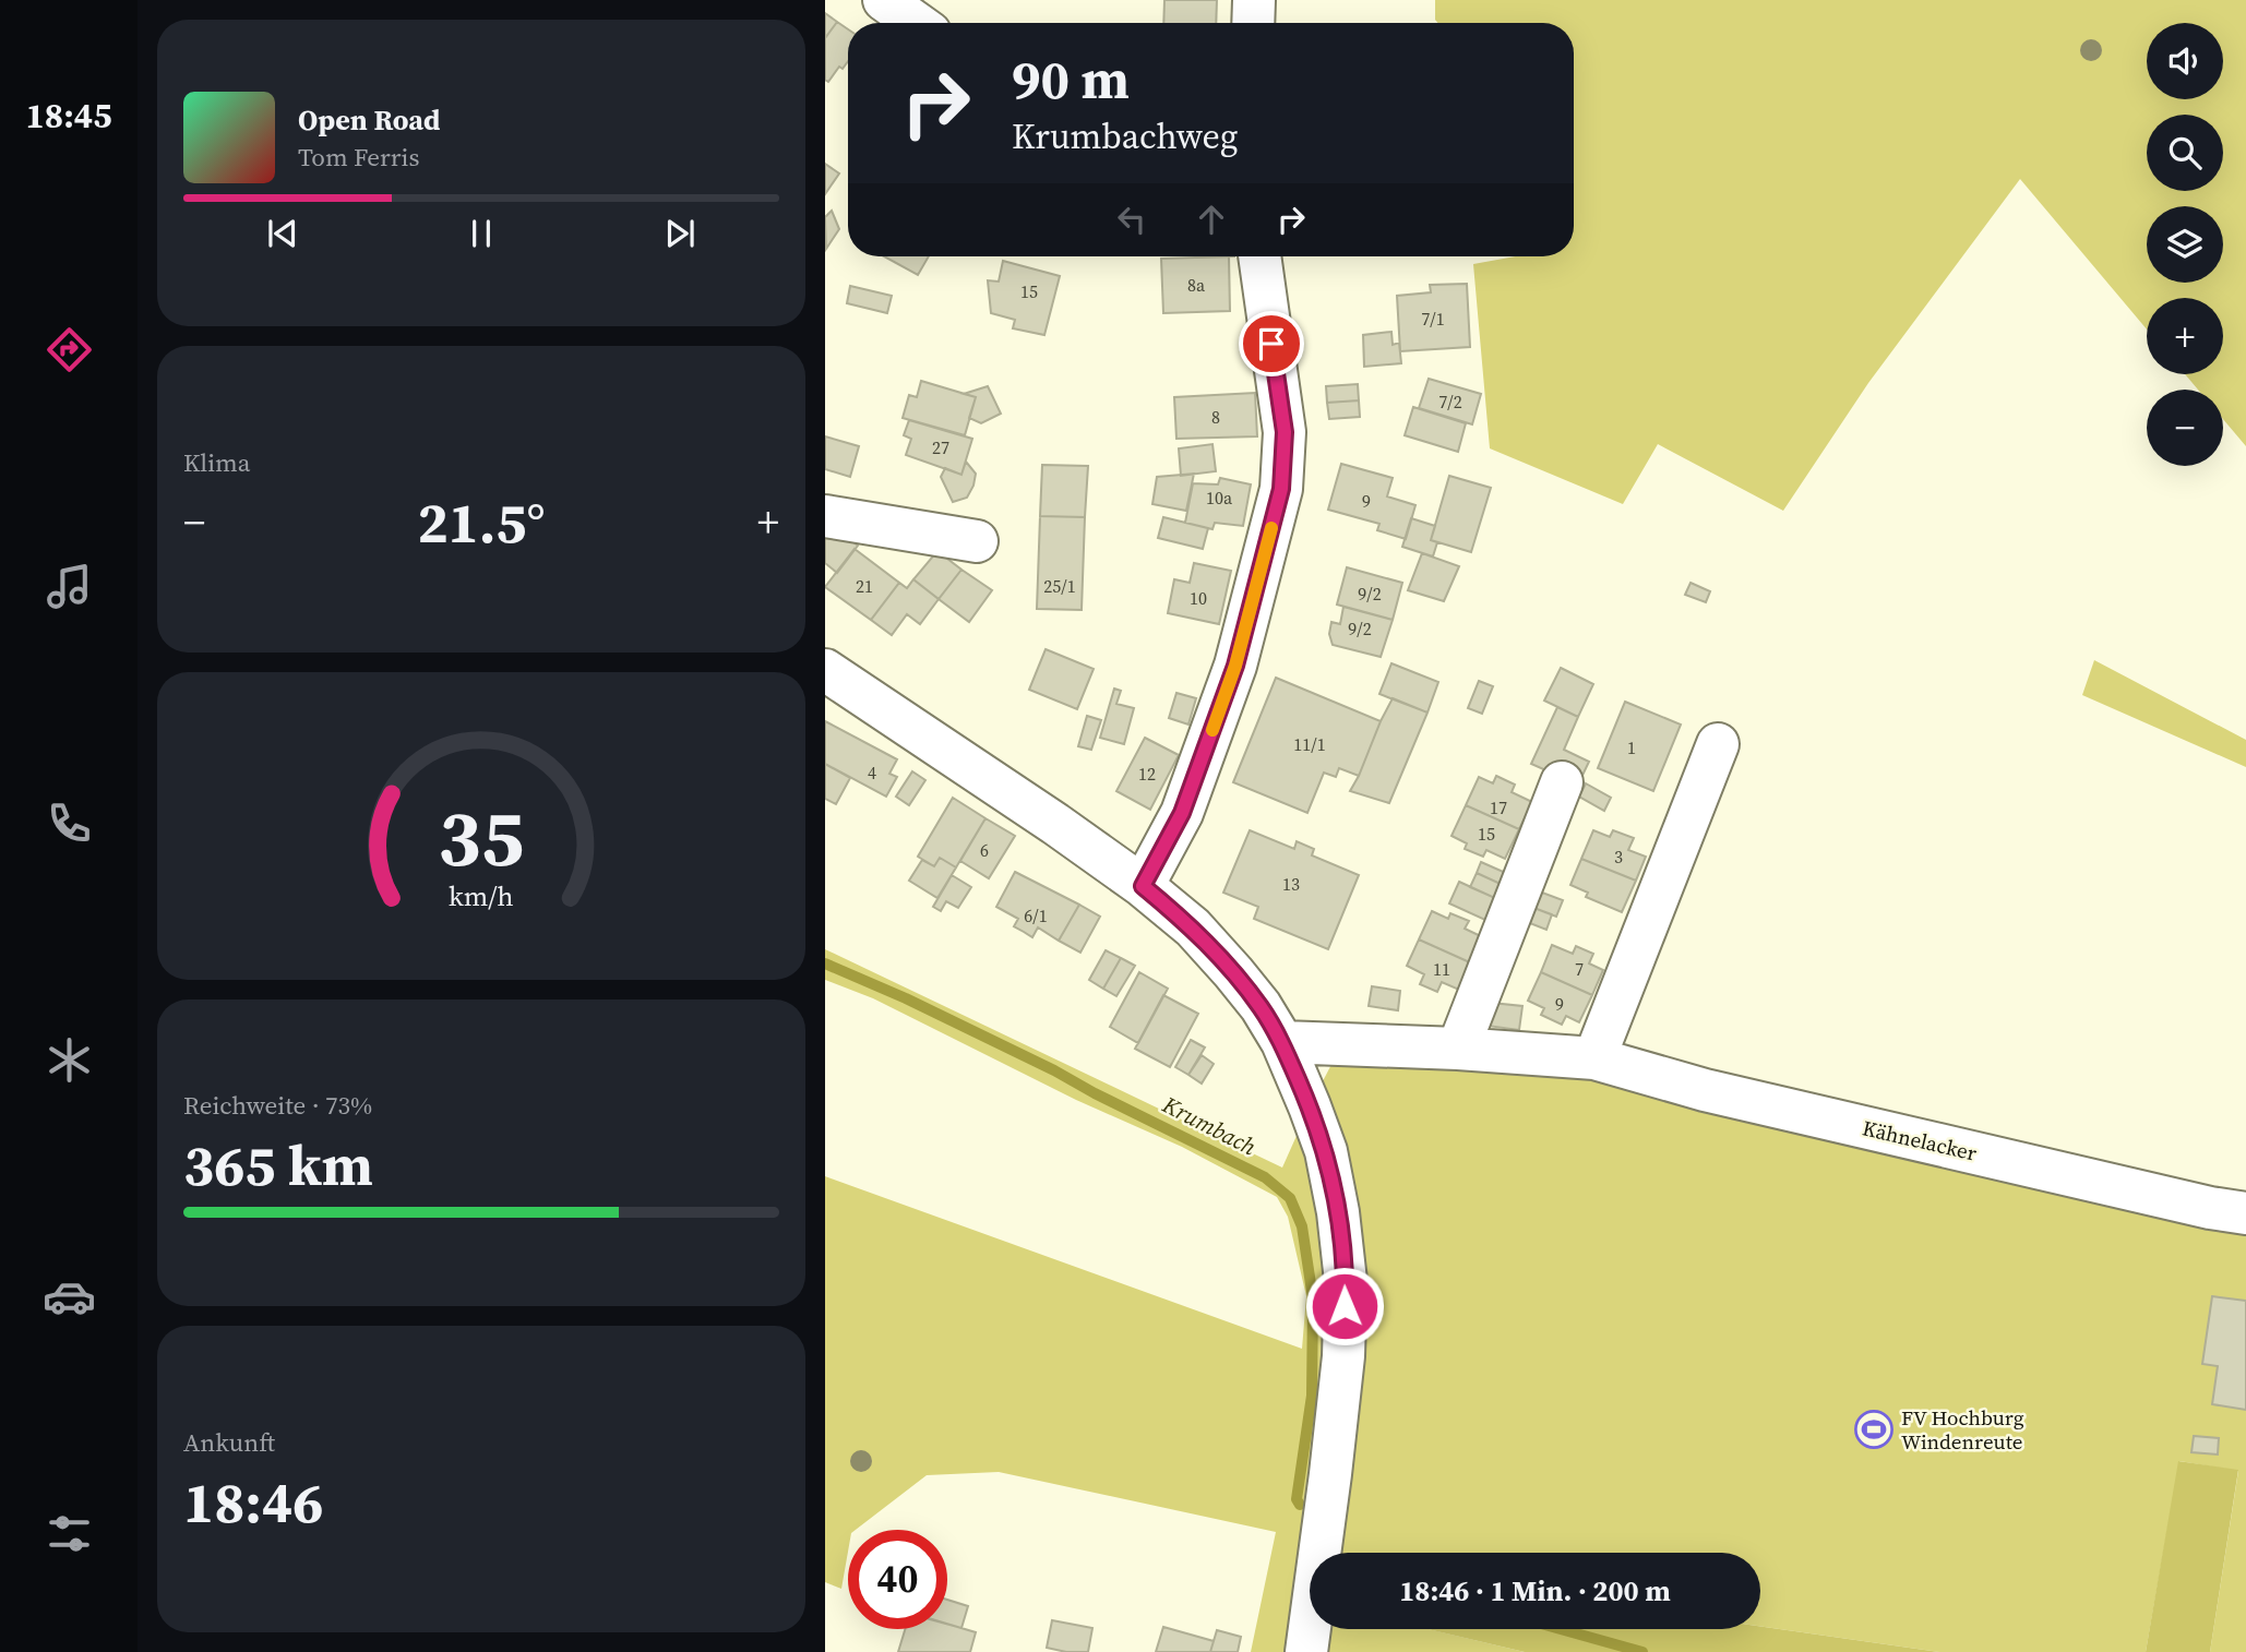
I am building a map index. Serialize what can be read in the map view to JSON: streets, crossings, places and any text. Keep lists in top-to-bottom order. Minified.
{"streets":{"street":["Kähnelacker"]},"water":["Krumbach"],"places":{"sports":["FV Hochburg Windenreute"]},"house_numbers":["8a","15","7/1","7/2","8","27","10a","9","21","25/1","9/2","10","9/2","11/1","1","4","12","17","15","6","3","13","6/1","11","7","9"],"page":{"tabs":"18:45","map_buttons":["+","−"],"turn":["90 m","Krumbachweg"],"song":["Open Road","Tom Ferris"],"tile":["Klima",["Reichweite · 73%","365 km"],["Ankunft","18:46"]],"heat":["−","21.5°","+"],"limit":"40","trip":"18:46 · 1 Min. · 200 m","gauge":["35","km/h"]}}
